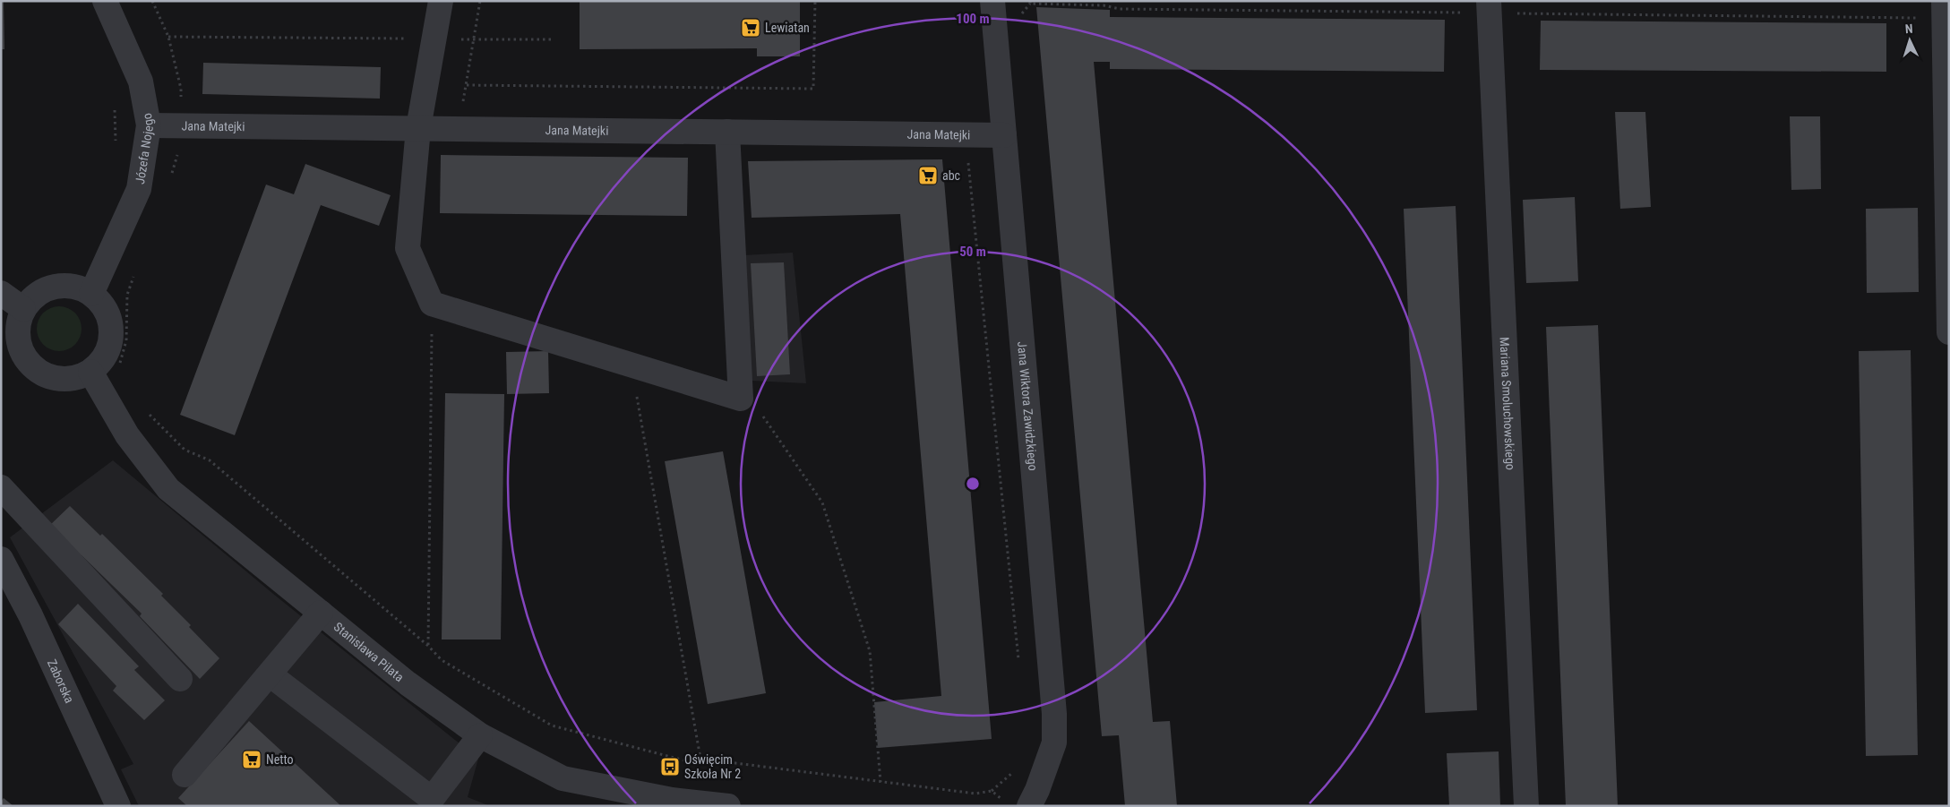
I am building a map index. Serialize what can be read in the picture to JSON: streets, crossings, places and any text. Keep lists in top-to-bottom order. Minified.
{"streets":{"street":["Jana Matejki","Józefa Nojego","Mariana Smoluchowskiego","Jana Wiktora Zawidzkiego","Stanisława Pilata","Zaborska"]},"crossings":[["Jana Matejki","Józefa Nojego"],["Jana Matejki","Jana Wiktora Zawidzkiego"],["Józefa Nojego","Stanisława Pilata"]],"places":{"supermarket":["Lewiatan","abc","Netto"],"bus stop":["Oświęcim Szkoła Nr 2"]},"north":"top","rings":["100 m","50 m"]}
